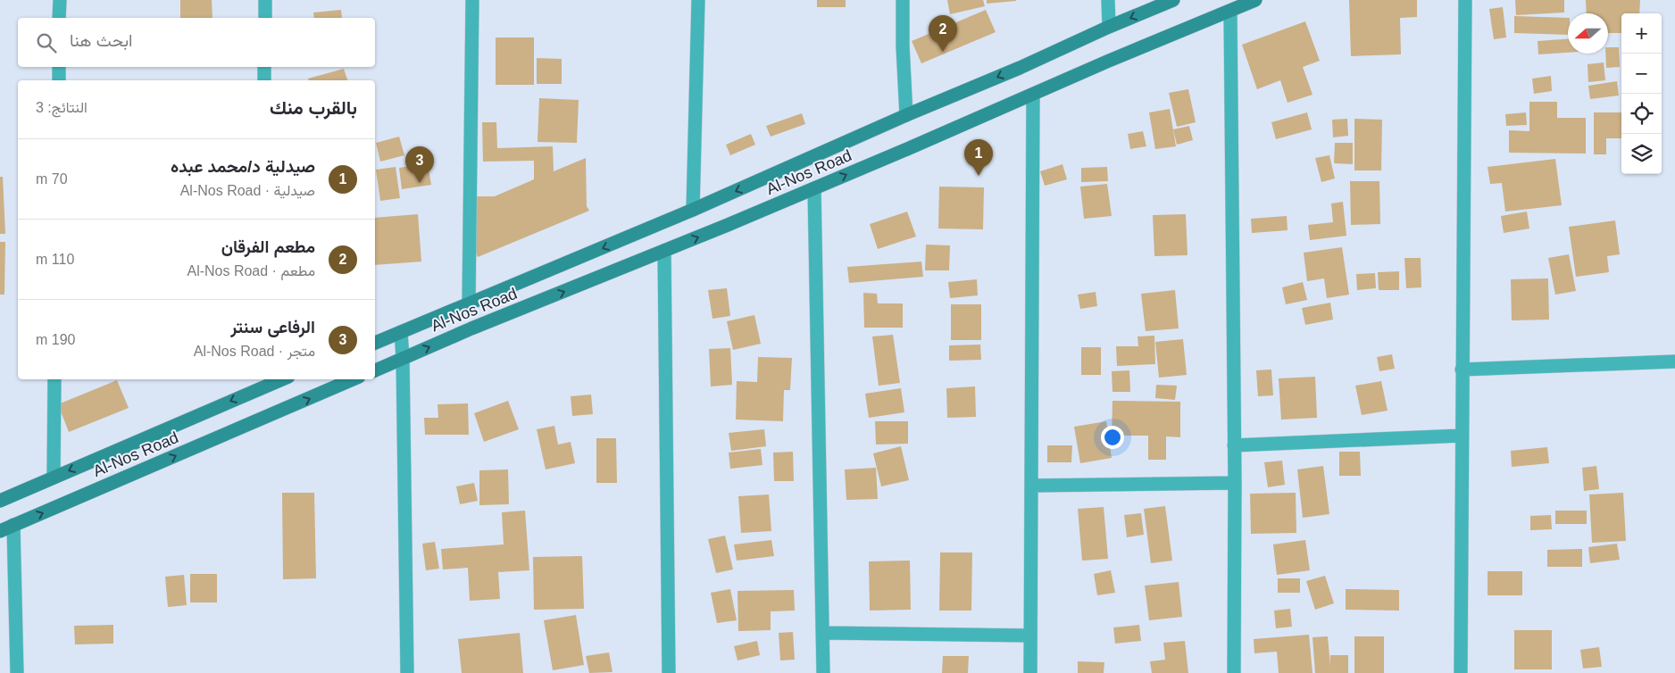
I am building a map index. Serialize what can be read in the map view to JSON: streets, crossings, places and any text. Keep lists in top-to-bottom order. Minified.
{"streets":{"main road":["Al-Nos Road"]},"north":"left","page":{"map_buttons":["+","−"],"pins":["2","1","3"],"search":"ابحث هنا","heading":["بالقرب منك","النتائج: 3"],"list":[{"mark":"1","name":"صيدلية د/محمد عبده","note":"صيدلية · Al-Nos Road","value":"70 m"},{"mark":"2","name":"مطعم الفرقان","note":"مطعم · Al-Nos Road","value":"110 m"},{"mark":"3","name":"الرفاعى سنتر","note":"متجر · Al-Nos Road","value":"190 m"}]}}
